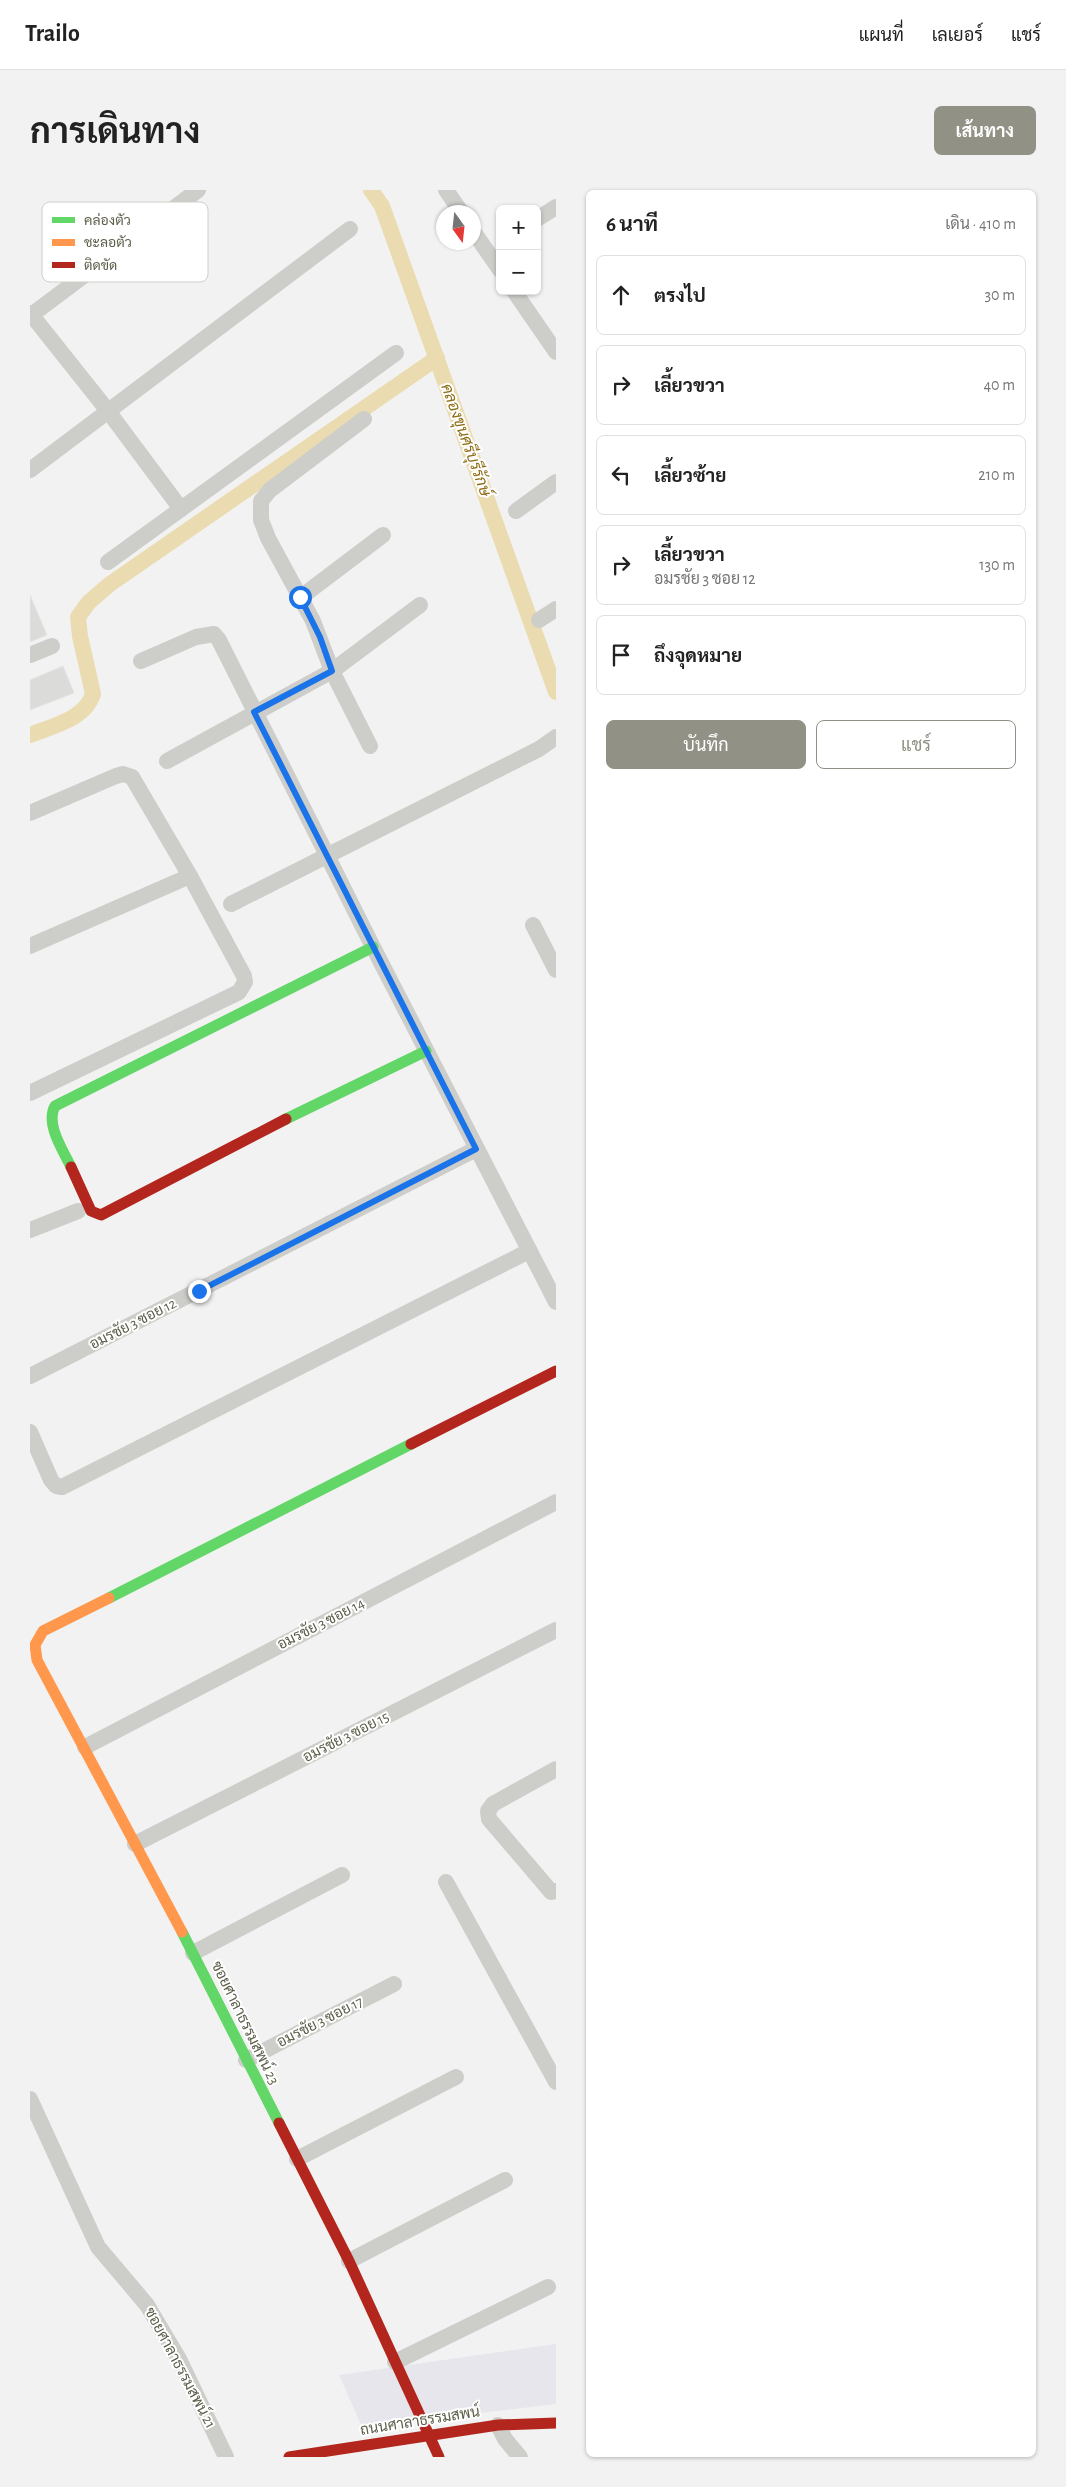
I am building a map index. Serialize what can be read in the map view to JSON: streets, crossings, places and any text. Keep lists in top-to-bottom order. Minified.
{"streets":{"street":["อมรชัย 3 ซอย 12","อมรชัย 3 ซอย 14","อมรชัย 3 ซอย 15","อมรชัย 3 ซอย 17","ซอยศาลาธรรมสพน์ 23","ซอยศาลาธรรมสพน์ 21","ถนนศาลาธรรมสพน์"]},"crossings":[["อมรชัย 3 ซอย 14","ซอยศาลาธรรมสพน์ 23"],["อมรชัย 3 ซอย 15","ซอยศาลาธรรมสพน์ 23"],["อมรชัย 3 ซอย 17","ซอยศาลาธรรมสพน์ 23"],["ซอยศาลาธรรมสพน์ 23","ถนนศาลาธรรมสพน์"]],"water":["คลองขุนศรีบุรีรักษ์"],"legend":["คล่องตัว","ชะลอตัว","ติดขัด"],"north":"bottom","page":{"header":"Trailo","nav":["แผนที่","เลเยอร์","แชร์"],"title":"การเดินทาง","buttons":["เส้นทาง",["บันทึก","แชร์"]],"heading":["6 นาที","เดิน · 410 m"],"map_buttons":["+","−"],"list":[["ตรงไป","30 m"],["เลี้ยวขวา","40 m"],["เลี้ยวซ้าย","210 m"],["เลี้ยวขวา","อมรชัย 3 ซอย 12","130 m"],"ถึงจุดหมาย"]}}
